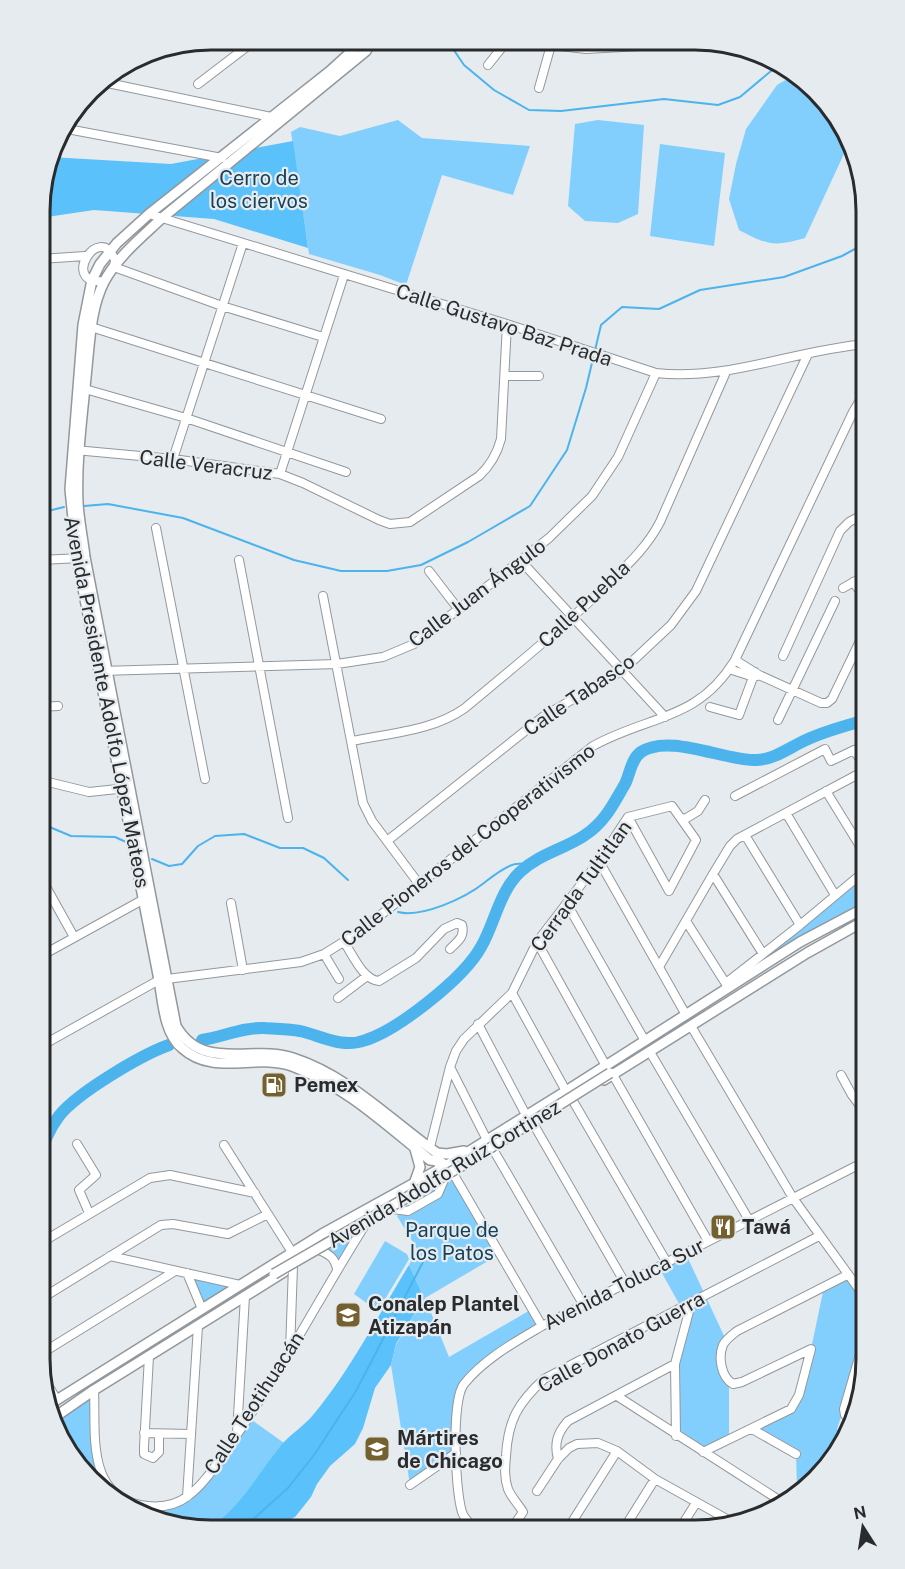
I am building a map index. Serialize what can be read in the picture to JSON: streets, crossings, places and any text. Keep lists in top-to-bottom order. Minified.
{"streets":{"main road":["Avenida Presidente Adolfo López Mateos","Avenida Adolfo Ruiz Cortinez"],"street":["Calle Gustavo Baz Prada","Calle Veracruz","Calle Juan Ángulo","Calle Puebla","Calle Tabasco","Calle Pioneros del Cooperativismo","Cerrada Tultitlan","Avenida Toluca Sur","Calle Donato Guerra","Calle Teotihuacán"]},"crossings":[["Calle Gustavo Baz Prada","Calle Veracruz"],["Calle Gustavo Baz Prada","Calle Juan Ángulo"],["Calle Gustavo Baz Prada","Calle Puebla"],["Calle Gustavo Baz Prada","Calle Tabasco"],["Calle Gustavo Baz Prada","Avenida Presidente Adolfo López Mateos"],["Calle Veracruz","Avenida Presidente Adolfo López Mateos"],["Calle Juan Ángulo","Avenida Presidente Adolfo López Mateos"],["Avenida Presidente Adolfo López Mateos","Calle Pioneros del Cooperativismo"],["Avenida Presidente Adolfo López Mateos","Cerrada Tultitlan"],["Avenida Presidente Adolfo López Mateos","Avenida Adolfo Ruiz Cortinez"],["Cerrada Tultitlan","Avenida Adolfo Ruiz Cortinez"],["Avenida Adolfo Ruiz Cortinez","Calle Teotihuacán"]],"parks":["Cerro de los ciervos","Parque de los Patos"],"places":{"fuel station":["Pemex"],"restaurant":["Tawá"],"school or university":["Conalep Plantel Atizapán","Mártires de Chicago"]},"north":"top"}
